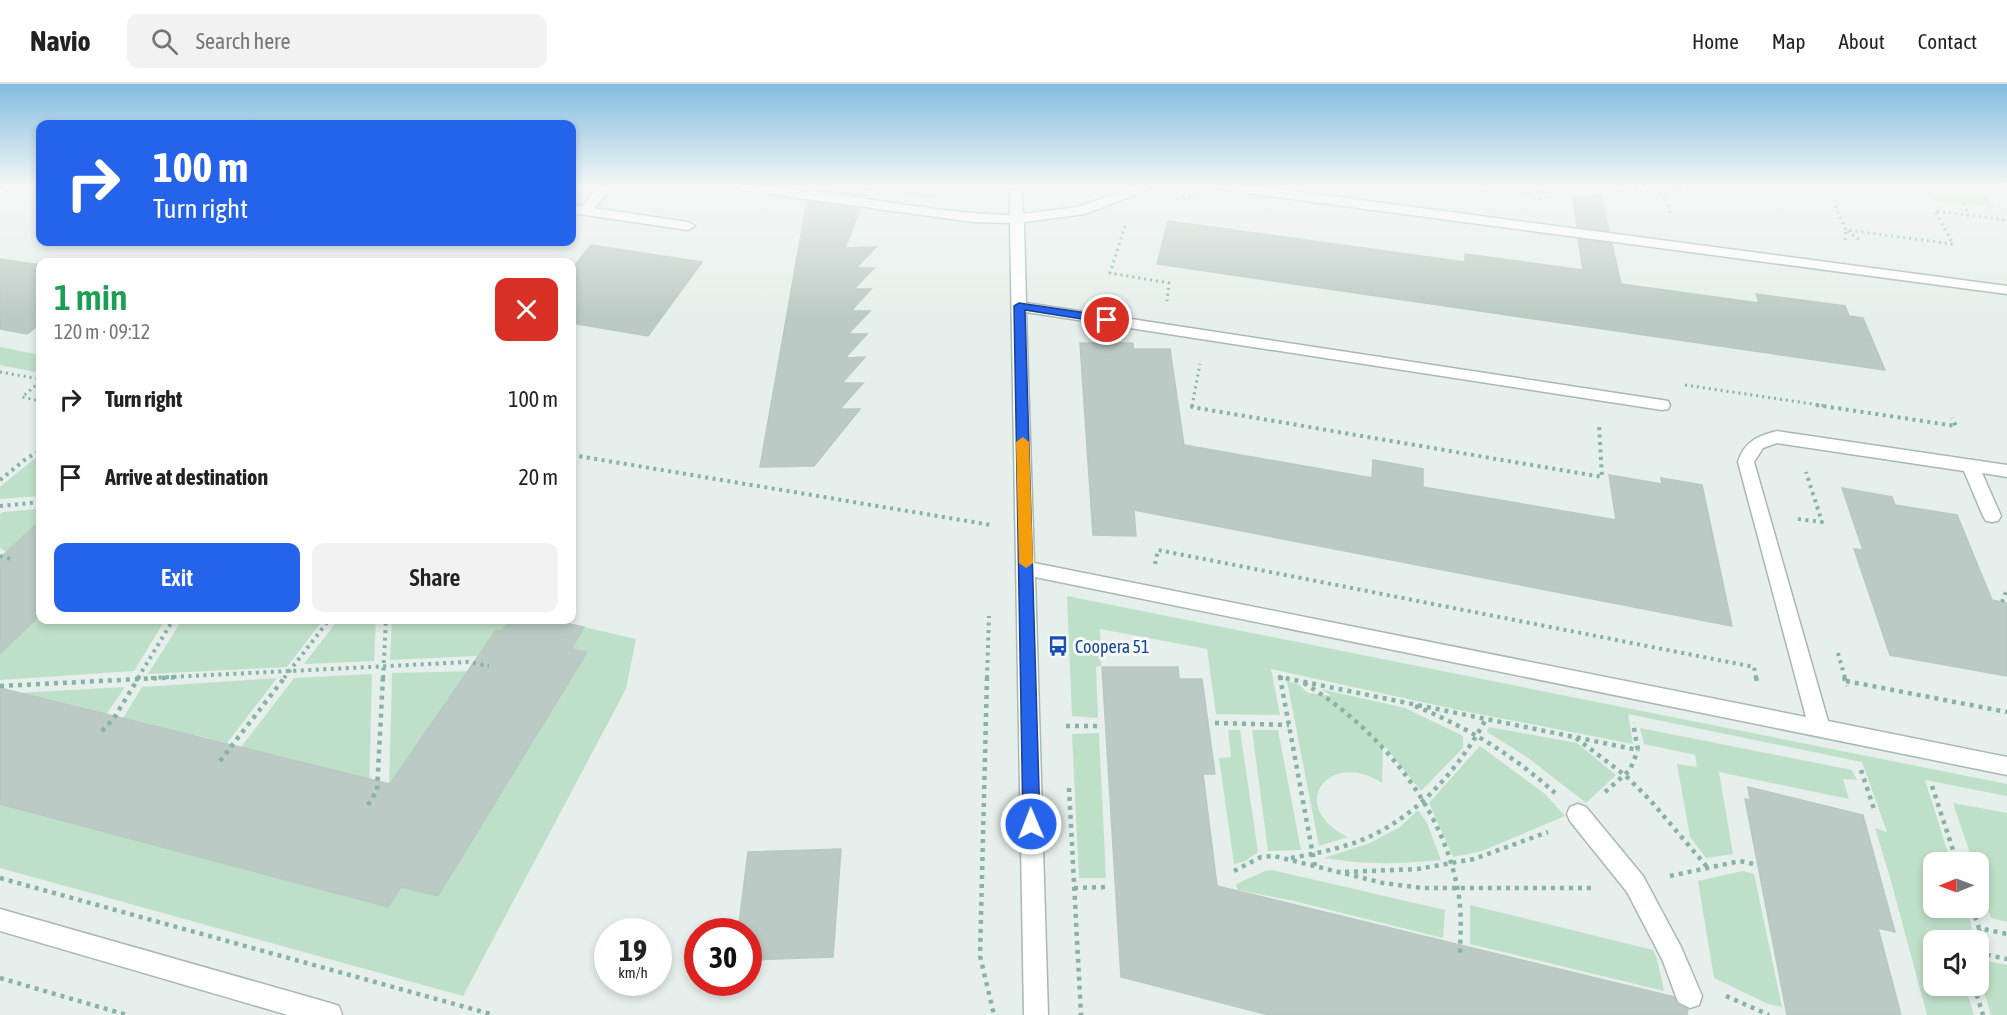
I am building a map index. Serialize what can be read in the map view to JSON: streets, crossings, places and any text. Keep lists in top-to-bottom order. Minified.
{"places":{"bus stop":["Coopera 51"]},"north":"left","page":{"header":"Navio","search":"Search here","nav":["Home","Map","About","Contact"],"turn":["100 m","Turn right"],"heading":["1 min","120 m · 09:12"],"list":[{"name":"Turn right","value":"100 m"},{"name":"Arrive at destination","value":"20 m"}],"buttons":["Exit","Share"],"speed":"19 km/h","limit":"30"}}
